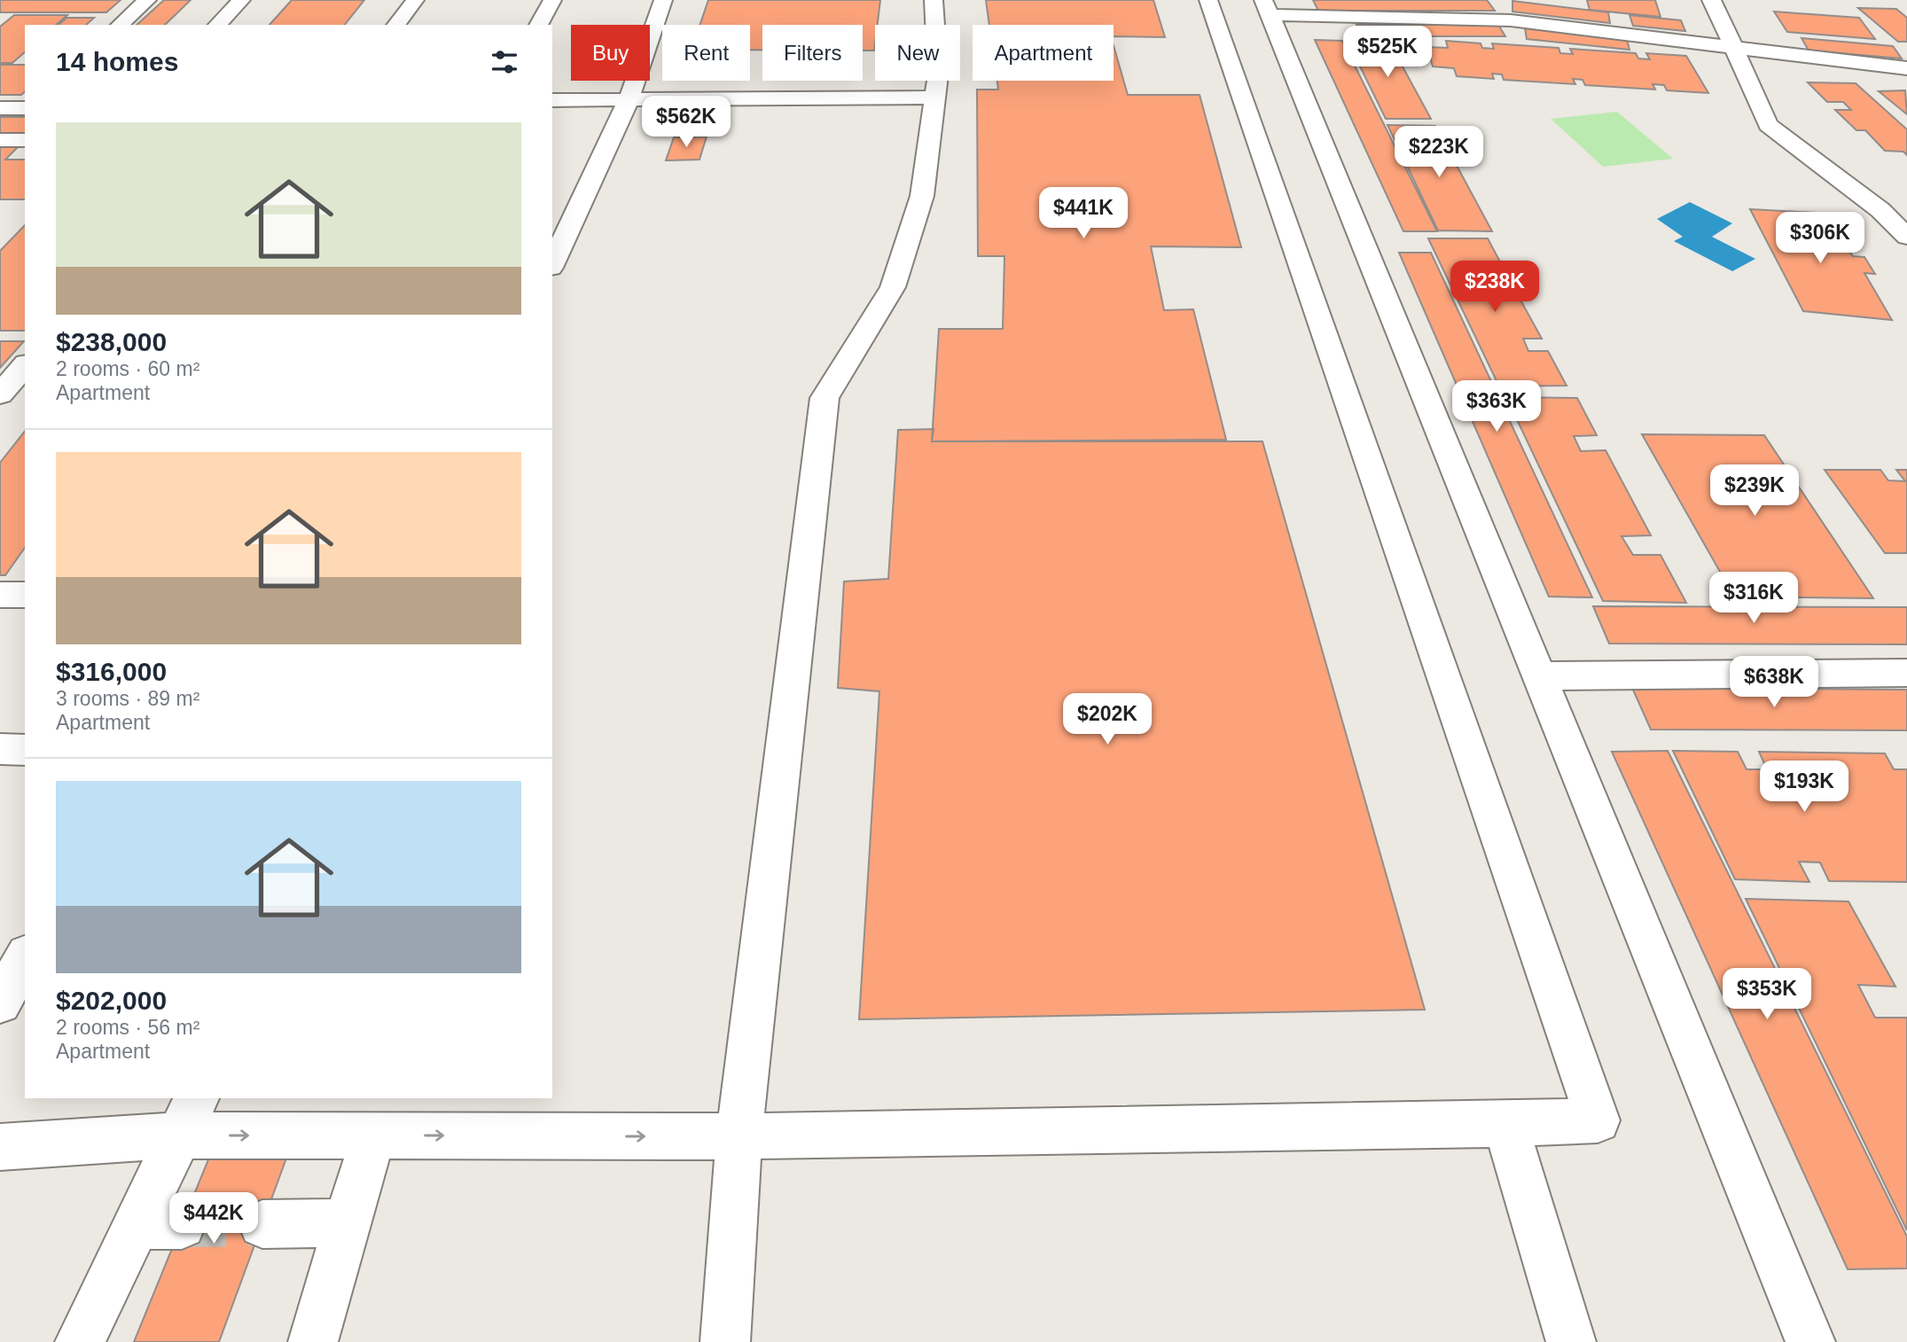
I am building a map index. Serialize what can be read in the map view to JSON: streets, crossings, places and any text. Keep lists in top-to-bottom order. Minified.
{"page":{"chip":["Buy","Rent","Filters","New","Apartment"],"heading":"14 homes","price":["$525K","$562K","$223K","$441K","$306K","$238K","$363K","$239K","$316K","$638K","$202K","$193K","$353K","$442K"],"list":[{"name":"$238,000","note":"2 rooms · 60 m² · Apartment"},{"name":"$316,000","note":"3 rooms · 89 m² · Apartment"},{"name":"$202,000","note":"2 rooms · 56 m² · Apartment"}]}}
